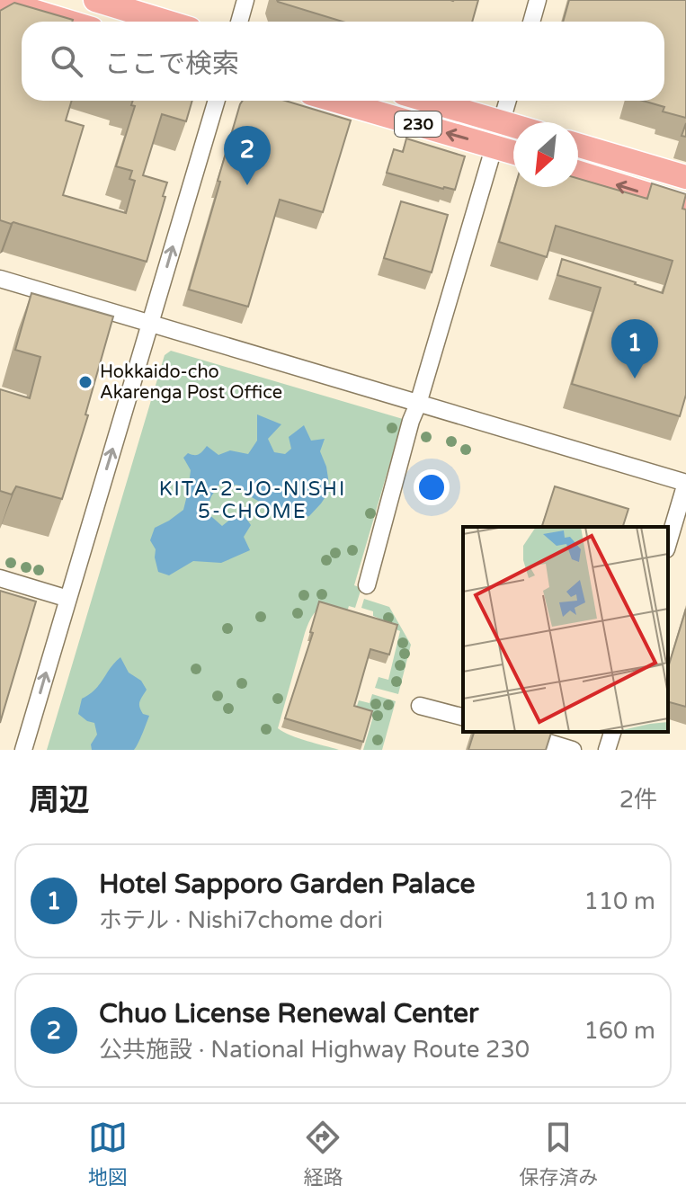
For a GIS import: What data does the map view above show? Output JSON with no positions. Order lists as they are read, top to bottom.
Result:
{
  "streets": {
    "highway": ["230"]
  },
  "districts": ["KITA-2-JO-NISHI 5-CHOME"],
  "places": ["Hokkaido-cho Akarenga Post Office"],
  "north": "bottom left",
  "page": {
    "search": "ここで検索",
    "pins": ["2", "1"],
    "heading": ["周辺", "2件"],
    "list": [
      {
        "mark": "1",
        "name": "Hotel Sapporo Garden Palace",
        "note": "ホテル · Nishi7chome dori",
        "value": "110 m"
      },
      {
        "mark": "2",
        "name": "Chuo License Renewal Center",
        "note": "公共施設 · National Highway Route 230",
        "value": "160 m"
      }
    ],
    "nav": ["地図", "経路", "保存済み"]
  }
}
